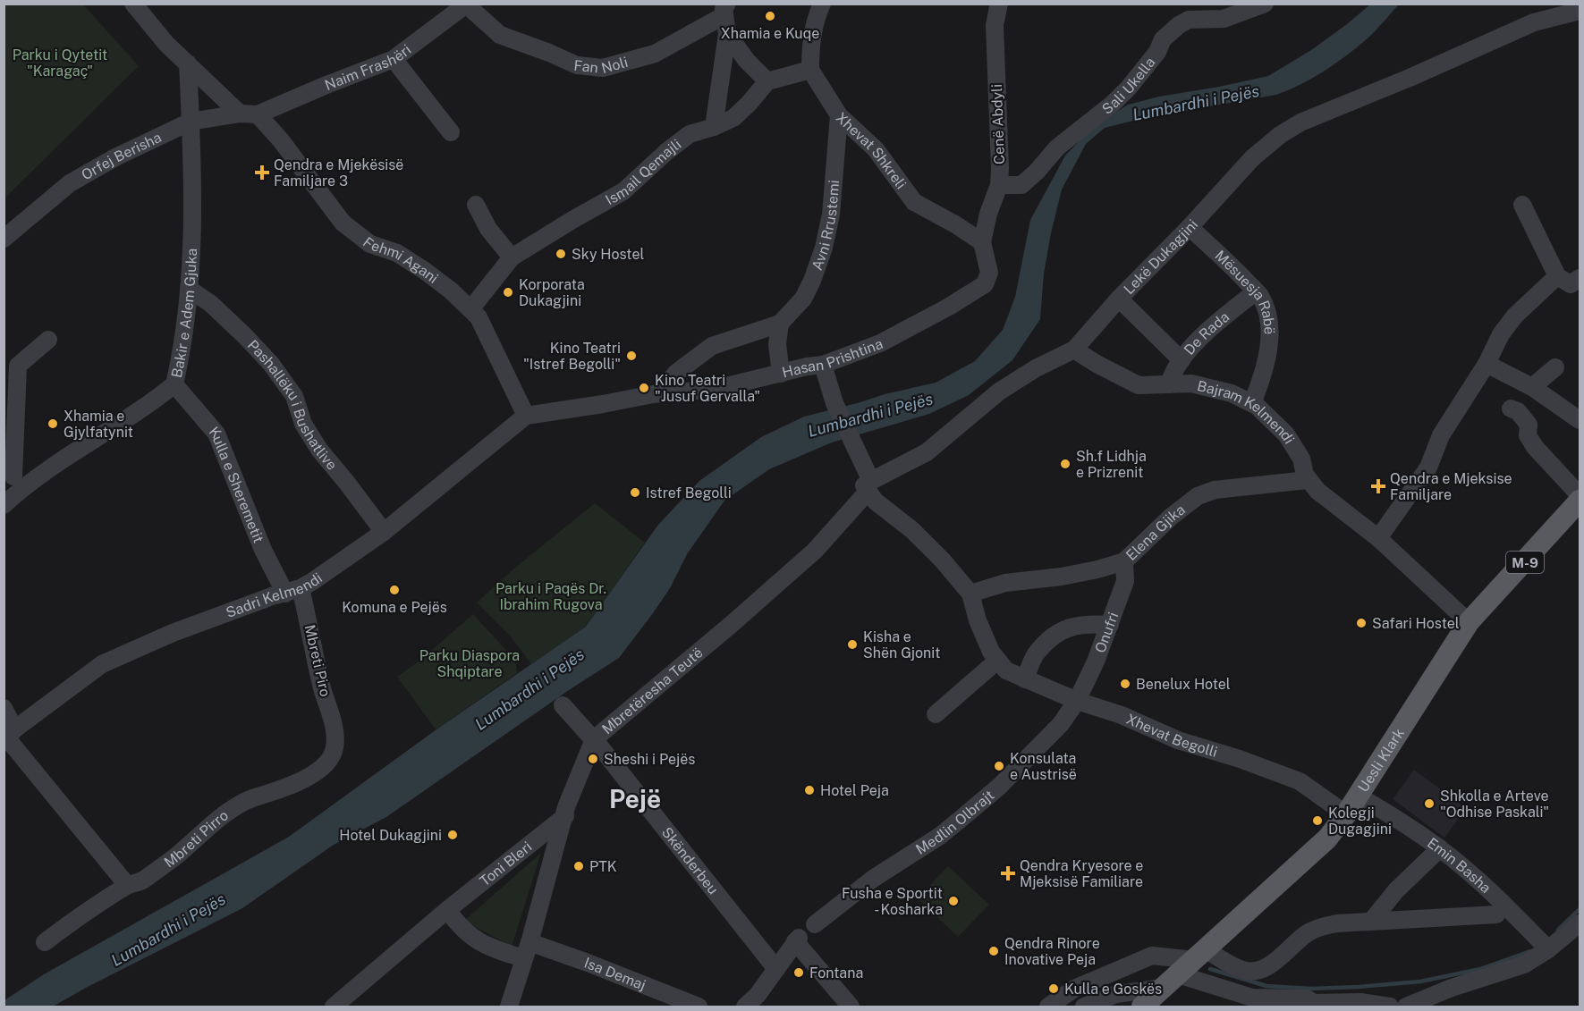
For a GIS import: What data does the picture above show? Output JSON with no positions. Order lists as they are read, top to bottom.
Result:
{
  "streets": {
    "main road": ["M-9", "Uesli Klark"],
    "street": [
      "Fan Noli",
      "Naim Frashëri",
      "Sali Ukella",
      "Cenë Abdyli",
      "Xhevat Shkreli",
      "Orfej Berisha",
      "Ismail Qemajli",
      "Avni Rrustemi",
      "Lekë Dukagjini",
      "Fehmi Agani",
      "Mësuesja Rabë",
      "Bakir e Adem Gjuka",
      "De Rada",
      "Hasan Prishtina",
      "Pashallëku i Bushatlive",
      "Bajram Kelmendi",
      "Kulla e Sheremetit",
      "Elena Gjika",
      "Sadri Kelmendi",
      "Onufri",
      "Mbreti Piro",
      "Mbretëresha Teutë",
      "Xhevat Begolli",
      "Medlin Olbrajt",
      "Mbreti Pirro",
      "Skënderbeu",
      "Toni Bleri",
      "Emin Basha",
      "Isa Demaj"
    ]
  },
  "crossings": [
    ["Fan Noli", "Naim Frashëri"],
    ["Fan Noli", "Ismail Qemajli"],
    ["Naim Frashëri", "Orfej Berisha"],
    ["Naim Frashëri", "Fehmi Agani"],
    ["Sali Ukella", "Cenë Abdyli"],
    ["Cenë Abdyli", "Xhevat Shkreli"],
    ["Cenë Abdyli", "Hasan Prishtina"],
    ["Xhevat Shkreli", "Avni Rrustemi"],
    ["Xhevat Shkreli", "Hasan Prishtina"],
    ["Orfej Berisha", "Fehmi Agani"],
    ["Orfej Berisha", "Bakir e Adem Gjuka"],
    ["Ismail Qemajli", "Fehmi Agani"],
    ["Avni Rrustemi", "Hasan Prishtina"],
    ["Lekë Dukagjini", "Mësuesja Rabë"],
    ["Lekë Dukagjini", "Bajram Kelmendi"],
    ["Lekë Dukagjini", "Mbretëresha Teutë"],
    ["Lekë Dukagjini", "Xhevat Begolli"],
    ["Fehmi Agani", "Hasan Prishtina"],
    ["Fehmi Agani", "Sadri Kelmendi"],
    ["Mësuesja Rabë", "De Rada"],
    ["Mësuesja Rabë", "Bajram Kelmendi"],
    ["Bakir e Adem Gjuka", "Pashallëku i Bushatlive"],
    ["Bakir e Adem Gjuka", "Kulla e Sheremetit"],
    ["De Rada", "Bajram Kelmendi"],
    ["Hasan Prishtina", "Sadri Kelmendi"],
    ["Pashallëku i Bushatlive", "Sadri Kelmendi"],
    ["Bajram Kelmendi", "Elena Gjika"],
    ["Bajram Kelmendi", "M-9"],
    ["Bajram Kelmendi", "Uesli Klark"],
    ["Kulla e Sheremetit", "Sadri Kelmendi"],
    ["Kulla e Sheremetit", "Mbreti Piro"],
    ["Elena Gjika", "Onufri"],
    ["Elena Gjika", "Xhevat Begolli"],
    ["M-9", "Uesli Klark"],
    ["Sadri Kelmendi", "Mbreti Piro"],
    ["Onufri", "Xhevat Begolli"],
    ["Onufri", "Medlin Olbrajt"],
    ["Mbreti Piro", "Mbreti Pirro"],
    ["Mbretëresha Teutë", "Xhevat Begolli"],
    ["Mbretëresha Teutë", "Skënderbeu"],
    ["Mbretëresha Teutë", "Toni Bleri"],
    ["Mbretëresha Teutë", "Isa Demaj"],
    ["Xhevat Begolli", "Uesli Klark"],
    ["Xhevat Begolli", "Medlin Olbrajt"],
    ["Uesli Klark", "Emin Basha"]
  ],
  "districts": ["Pejë"],
  "water": ["Lumbardhi i Pejës"],
  "parks": ["Parku i Qytetit \"Karagaç\"", "Parku i Paqës Dr. Ibrahim Rugova", "Parku Diaspora Shqiptare"],
  "places": {
    "other": [
      "Xhamia e Kuqe",
      "Sky Hostel",
      "Korporata Dukagjini",
      "Kino Teatri \"Istref Begolli\"",
      "Kino Teatri \"Jusuf Gervalla\"",
      "Xhamia e Gjylfatynit",
      "Sh.f Lidhja e Prizrenit",
      "Istref Begolli",
      "Komuna e Pejës",
      "Safari Hostel",
      "Kisha e Shën Gjonit",
      "Benelux Hotel",
      "Sheshi i Pejës",
      "Konsulata e Austrisë",
      "Hotel Peja",
      "Shkolla e Arteve \"Odhise Paskali\"",
      "Kolegji Dugagjini",
      "Hotel Dukagjini",
      "PTK",
      "Fusha e Sportit - Kosharka",
      "Qendra Rinore Inovative Peja",
      "Fontana",
      "Kulla e Goskës"
    ],
    "health": ["Qendra e Mjekësisë Familjare 3", "Qendra e Mjeksise Familjare", "Qendra Kryesore e Mjeksisë Familiare"]
  }
}
